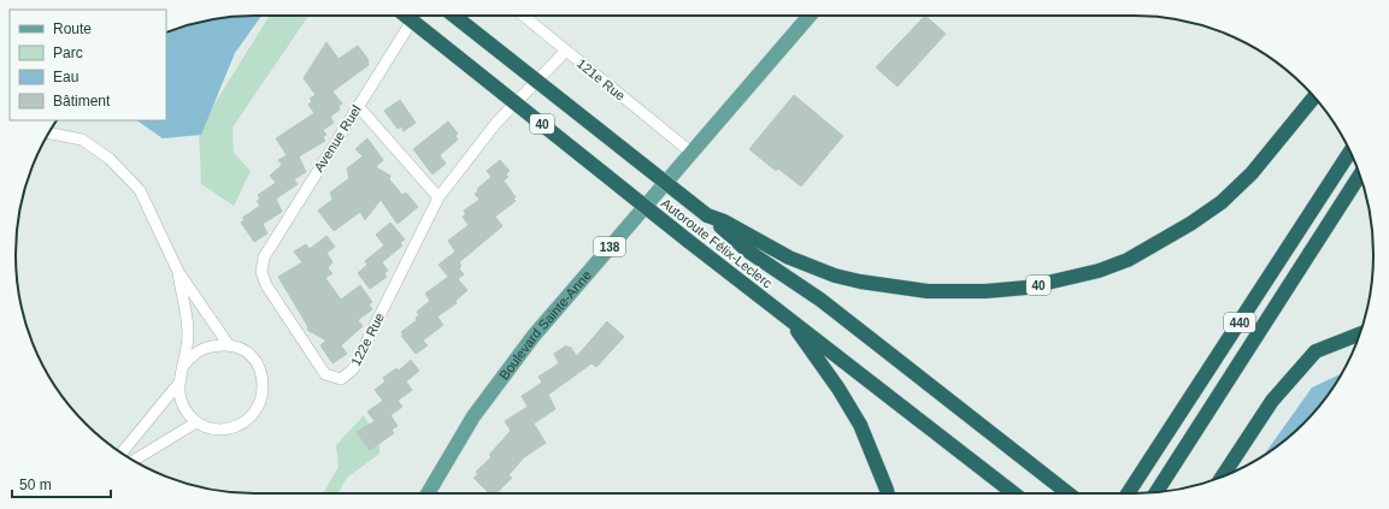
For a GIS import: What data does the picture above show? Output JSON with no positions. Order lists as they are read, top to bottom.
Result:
{
  "streets": {
    "highway": ["40", "Autoroute Félix-Leclerc", "440"],
    "main road": ["138", "Boulevard Sainte-Anne"],
    "street": ["121e Rue", "Avenue Ruel", "122e Rue"]
  },
  "crossings": [
    ["121e Rue", "Boulevard Sainte-Anne"],
    ["121e Rue", "122e Rue"],
    ["40", "Autoroute Félix-Leclerc"],
    ["Avenue Ruel", "122e Rue"]
  ],
  "legend": [
    "Route",
    "Parc",
    "Eau",
    "Bâtiment"
  ],
  "scale_bar": "50 m"
}
